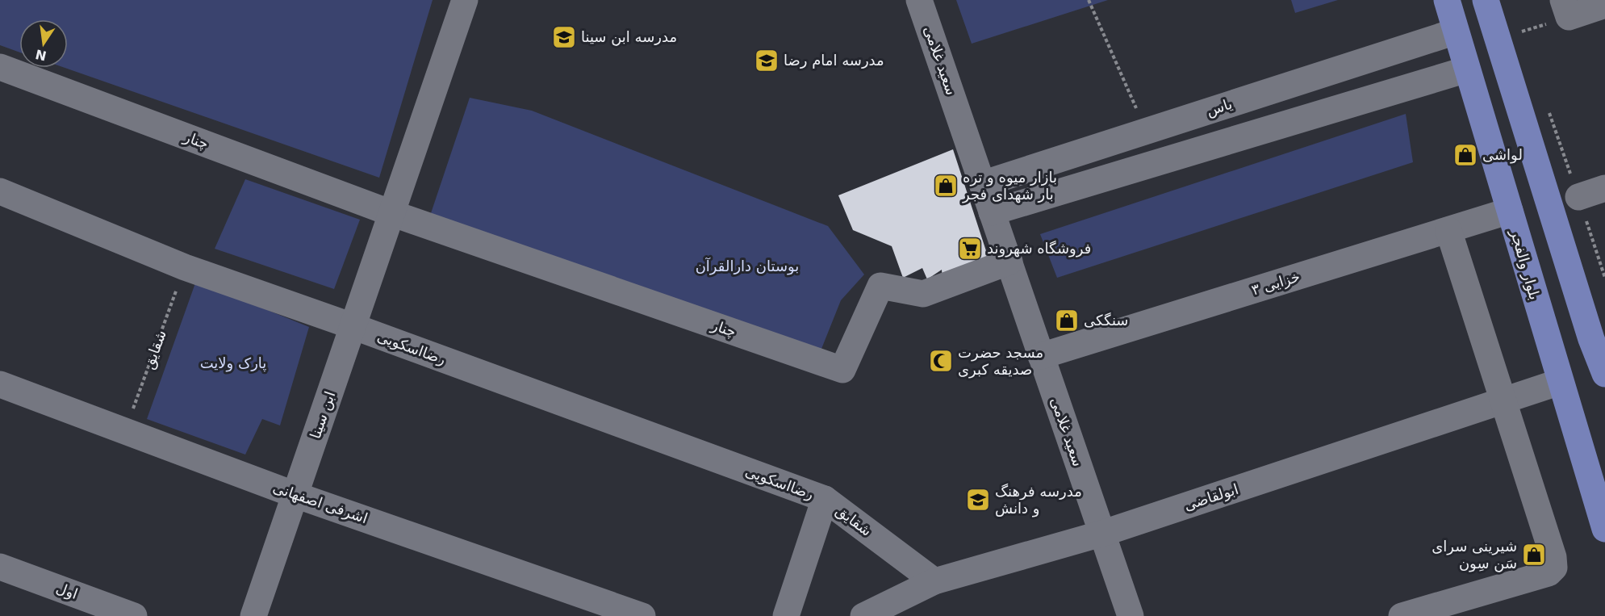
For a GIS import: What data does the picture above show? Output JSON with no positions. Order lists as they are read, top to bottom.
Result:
{
  "streets": {
    "main road": ["بلوار والفجر"],
    "street": [
      "سعید غلامی",
      "یاس",
      "چنار",
      "خزایی ۳",
      "رضااسکویی",
      "شقایق",
      "ابن سینا",
      "ابولقاضی",
      "اشرفی اصفهانی",
      "اول"
    ]
  },
  "crossings": [
    ["سعید غلامی", "یاس"],
    ["سعید غلامی", "چنار"],
    ["سعید غلامی", "خزایی ۳"],
    ["سعید غلامی", "ابولقاضی"],
    ["یاس", "بلوار والفجر"],
    ["چنار", "ابن سینا"],
    ["بلوار والفجر", "خزایی ۳"],
    ["بلوار والفجر", "ابولقاضی"],
    ["رضااسکویی", "شقایق"],
    ["رضااسکویی", "ابن سینا"],
    ["شقایق", "ابولقاضی"],
    ["شقایق", "اشرفی اصفهانی"],
    ["ابن سینا", "اشرفی اصفهانی"]
  ],
  "parks": ["بوستان دارالقرآن", "پارک ولایت"],
  "places": {
    "school or university": ["مدرسه ابن سینا", "مدرسه امام رضا", "مدرسه فرهنگ و دانش"],
    "shop": [
      "لواشی",
      "بازار میوه و تره‌ بار شهدای فجر",
      "سنگکی",
      "شیرینی سرای سَن سِون"
    ],
    "supermarket": ["فروشگاه شهروند"],
    "mosque": ["مسجد حضرت صدیقه کبری"]
  },
  "north": "bottom"
}
